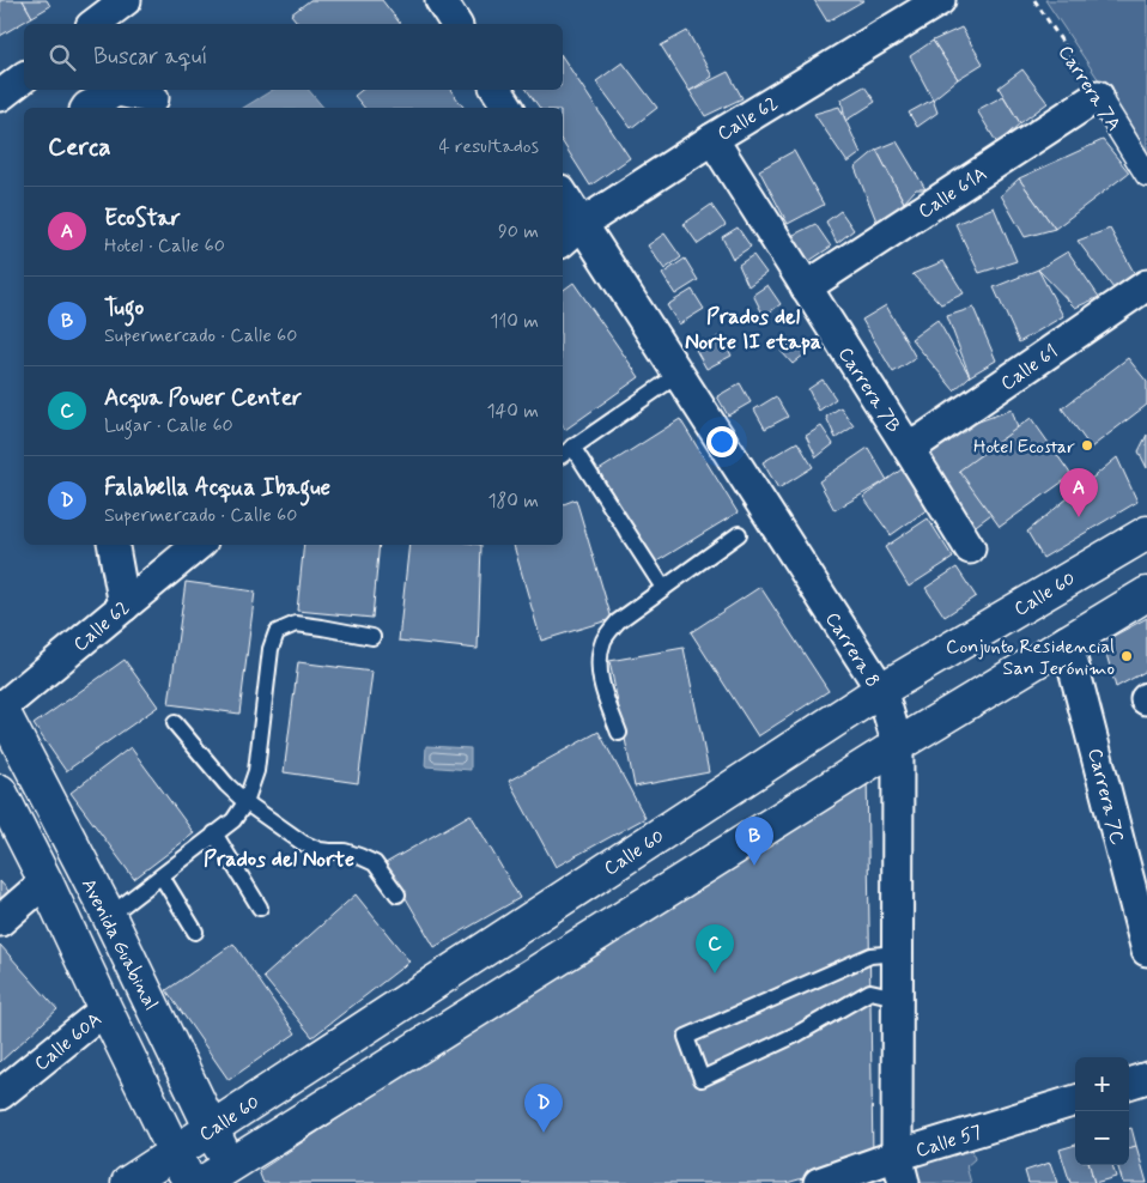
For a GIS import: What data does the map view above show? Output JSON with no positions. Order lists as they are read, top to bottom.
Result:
{
  "streets": {
    "main road": ["Calle 60", "Avenida Guabinal"],
    "street": [
      "Carrera 7A",
      "Calle 62",
      "Calle 61A",
      "Calle 61",
      "Carrera 7B",
      "Carrera 8",
      "Carrera 7C",
      "Calle 60A",
      "Calle 57"
    ]
  },
  "crossings": [
    ["Carrera 7A", "Calle 61A"],
    ["Calle 62", "Carrera 7B"],
    ["Calle 62", "Carrera 8"],
    ["Calle 62", "Avenida Guabinal"],
    ["Calle 61A", "Carrera 7B"],
    ["Calle 61", "Carrera 7B"],
    ["Calle 60", "Carrera 8"],
    ["Calle 60", "Avenida Guabinal"],
    ["Carrera 8", "Calle 57"],
    ["Avenida Guabinal", "Calle 60A"]
  ],
  "districts": ["Prados del Norte II etapa", "Prados del Norte"],
  "places": ["Hotel Ecostar", "Conjunto Residencial San Jerónimo"],
  "page": {
    "search": "Buscar aquí",
    "heading": ["Cerca", "4 resultados"],
    "list": [
      {
        "mark": "A",
        "name": "EcoStar",
        "note": "Hotel · Calle 60",
        "value": "90 m"
      },
      {
        "mark": "B",
        "name": "Tugo",
        "note": "Supermercado · Calle 60",
        "value": "110 m"
      },
      {
        "mark": "C",
        "name": "Acqua Power Center",
        "note": "Lugar · Calle 60",
        "value": "140 m"
      },
      {
        "mark": "D",
        "name": "Falabella Acqua Ibague",
        "note": "Supermercado · Calle 60",
        "value": "180 m"
      }
    ],
    "pins": [
      "A",
      "B",
      "C",
      "D"
    ],
    "map_buttons": ["+", "−"]
  }
}
